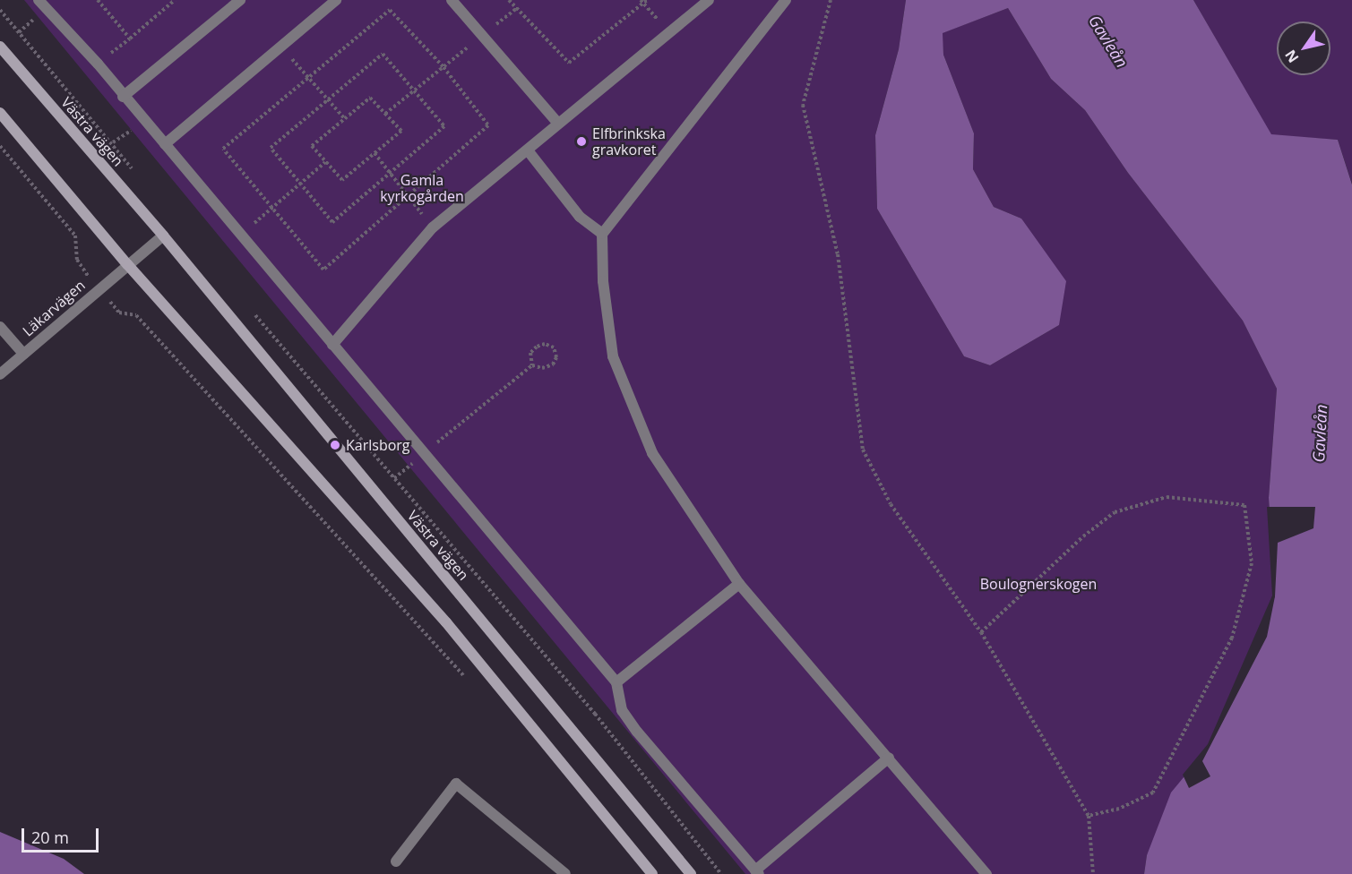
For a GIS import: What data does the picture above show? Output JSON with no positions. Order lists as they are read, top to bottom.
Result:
{
  "streets": {
    "main road": ["Västra vägen"],
    "street": ["Läkarvägen"]
  },
  "water": ["Gavleån"],
  "parks": ["Gamla kyrkogården", "Boulognerskogen"],
  "places": ["Elfbrinkska gravkoret", "Karlsborg"],
  "scale_bar": "20 m",
  "north": "bottom left"
}
